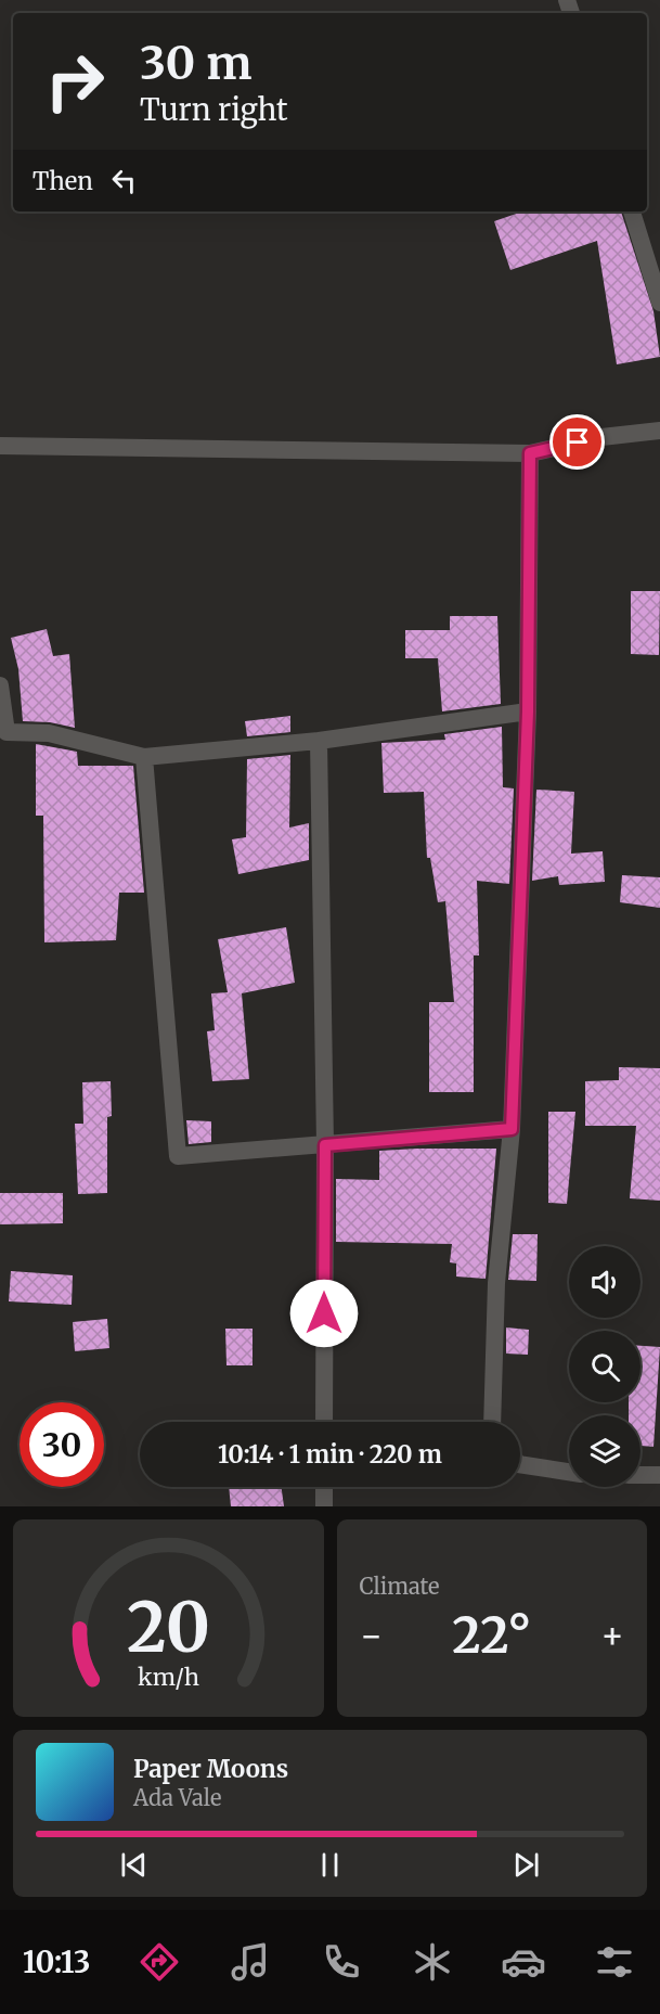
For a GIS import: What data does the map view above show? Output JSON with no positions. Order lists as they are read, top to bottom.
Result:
{
  "page": {
    "turn": ["30 m", "Turn right"],
    "then": "Then",
    "limit": "30",
    "trip": "10:14 · 1 min · 220 m",
    "tile": "Climate",
    "heat": ["−", "22°", "+"],
    "song": ["Paper Moons", "Ada Vale"],
    "tabs": "10:13",
    "gauge": ["20", "km/h"]
  }
}
